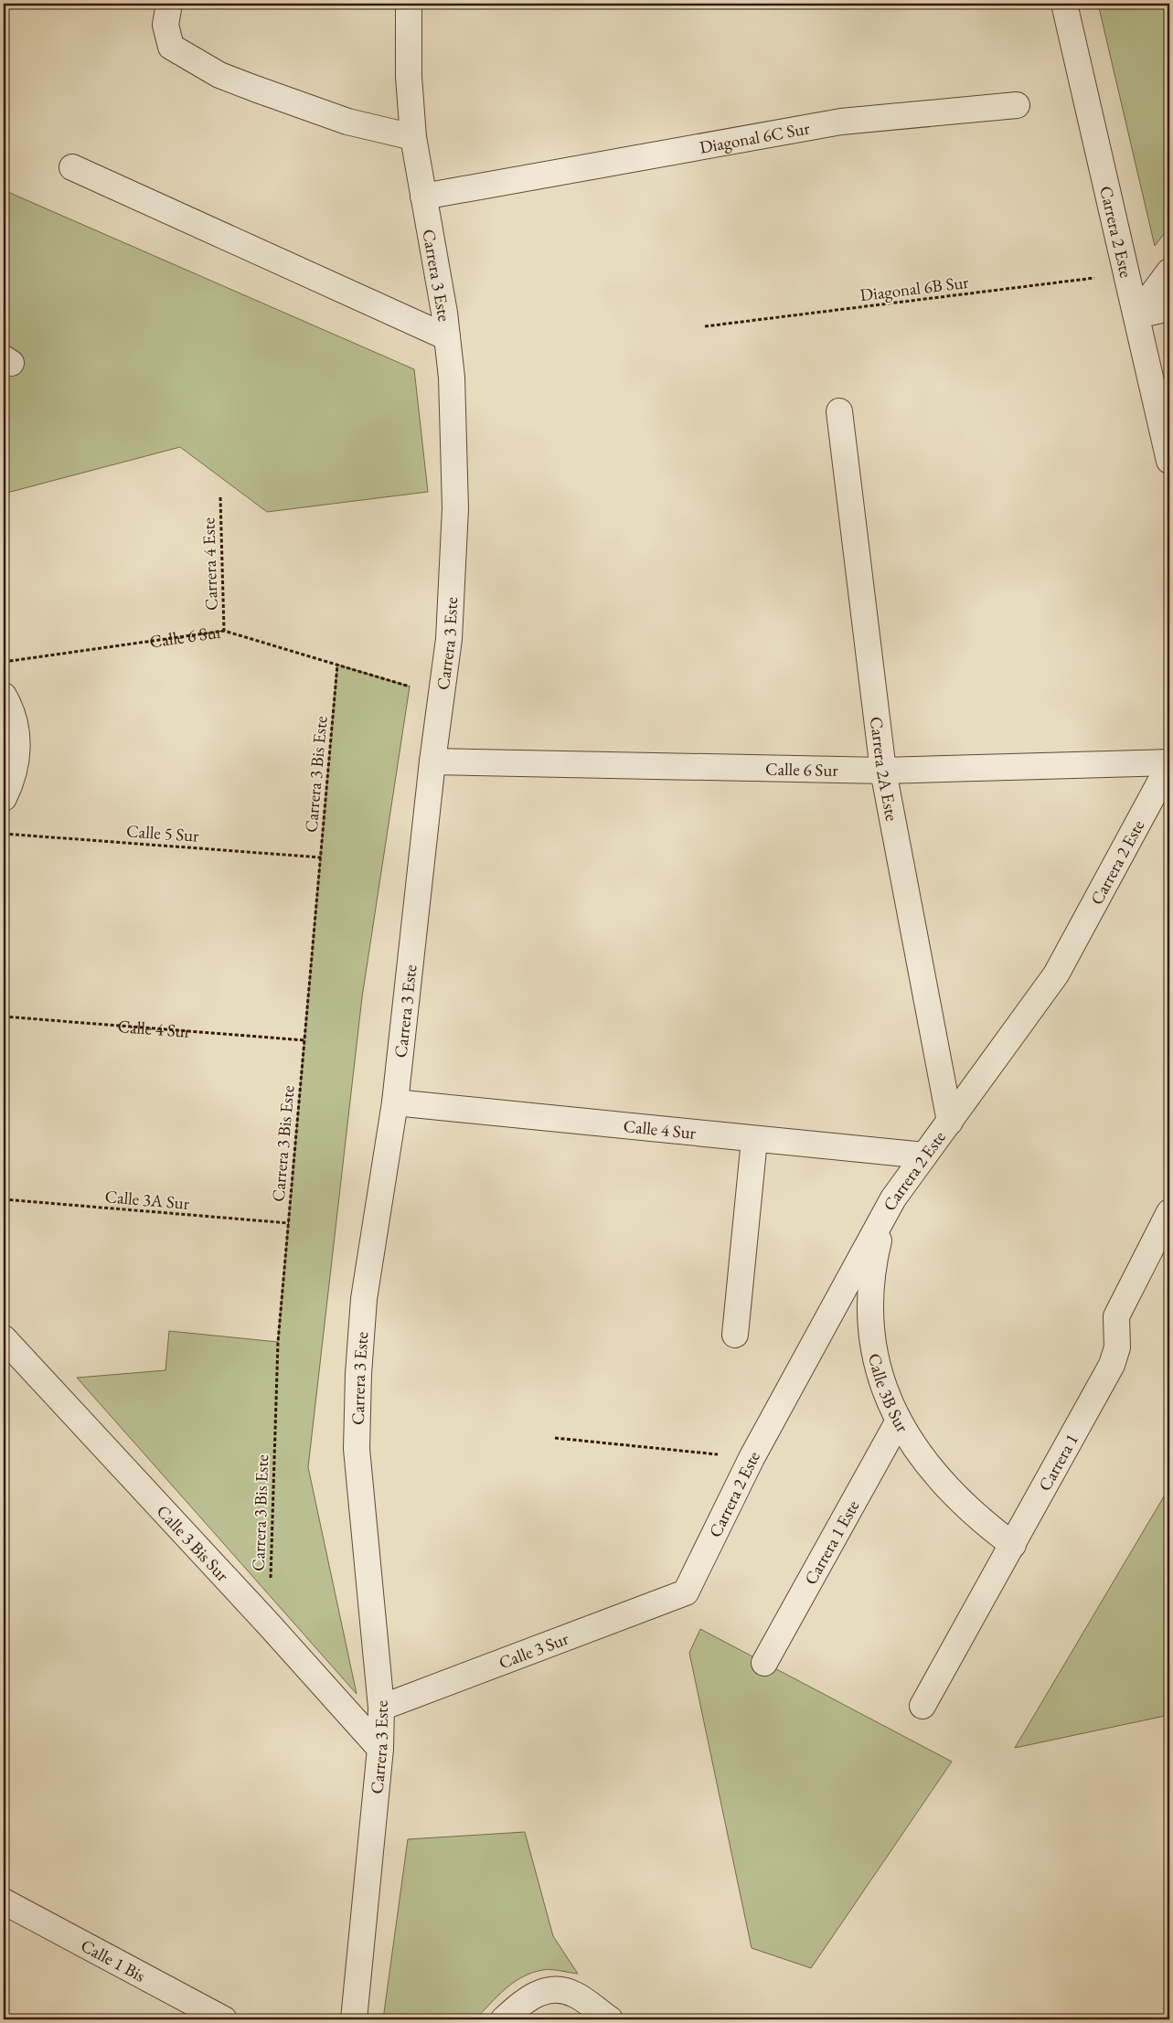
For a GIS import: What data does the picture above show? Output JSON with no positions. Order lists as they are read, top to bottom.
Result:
{
  "streets": {
    "street": [
      "Diagonal 6C Sur",
      "Carrera 2 Este",
      "Carrera 3 Este",
      "Calle 6 Sur",
      "Carrera 2A Este",
      "Calle 4 Sur",
      "Calle 3B Sur",
      "Carrera 1",
      "Calle 3 Bis Sur",
      "Carrera 1 Este",
      "Calle 3 Sur",
      "Calle 1 Bis"
    ],
    "path": [
      "Diagonal 6B Sur",
      "Carrera 4 Este",
      "Carrera 3 Bis Este",
      "Calle 5 Sur",
      "Calle 3A Sur"
    ]
  },
  "crossings": [
    ["Diagonal 6C Sur", "Carrera 3 Este"],
    ["Carrera 2 Este", "Diagonal 6B Sur"],
    ["Carrera 2 Este", "Calle 6 Sur"],
    ["Carrera 2 Este", "Carrera 2A Este"],
    ["Carrera 2 Este", "Calle 4 Sur"],
    ["Carrera 2 Este", "Calle 3B Sur"],
    ["Carrera 2 Este", "Calle 3 Sur"],
    ["Carrera 3 Este", "Calle 6 Sur"],
    ["Carrera 3 Este", "Calle 4 Sur"],
    ["Carrera 3 Este", "Calle 3 Bis Sur"],
    ["Carrera 3 Este", "Calle 3 Sur"],
    ["Carrera 4 Este", "Calle 6 Sur"],
    ["Calle 6 Sur", "Carrera 2A Este"],
    ["Calle 6 Sur", "Carrera 3 Bis Este"],
    ["Carrera 3 Bis Este", "Calle 5 Sur"],
    ["Carrera 3 Bis Este", "Calle 4 Sur"],
    ["Carrera 3 Bis Este", "Calle 3A Sur"],
    ["Carrera 3 Bis Este", "Calle 3 Bis Sur"],
    ["Calle 3B Sur", "Carrera 1"],
    ["Calle 3B Sur", "Carrera 1 Este"]
  ]
}
